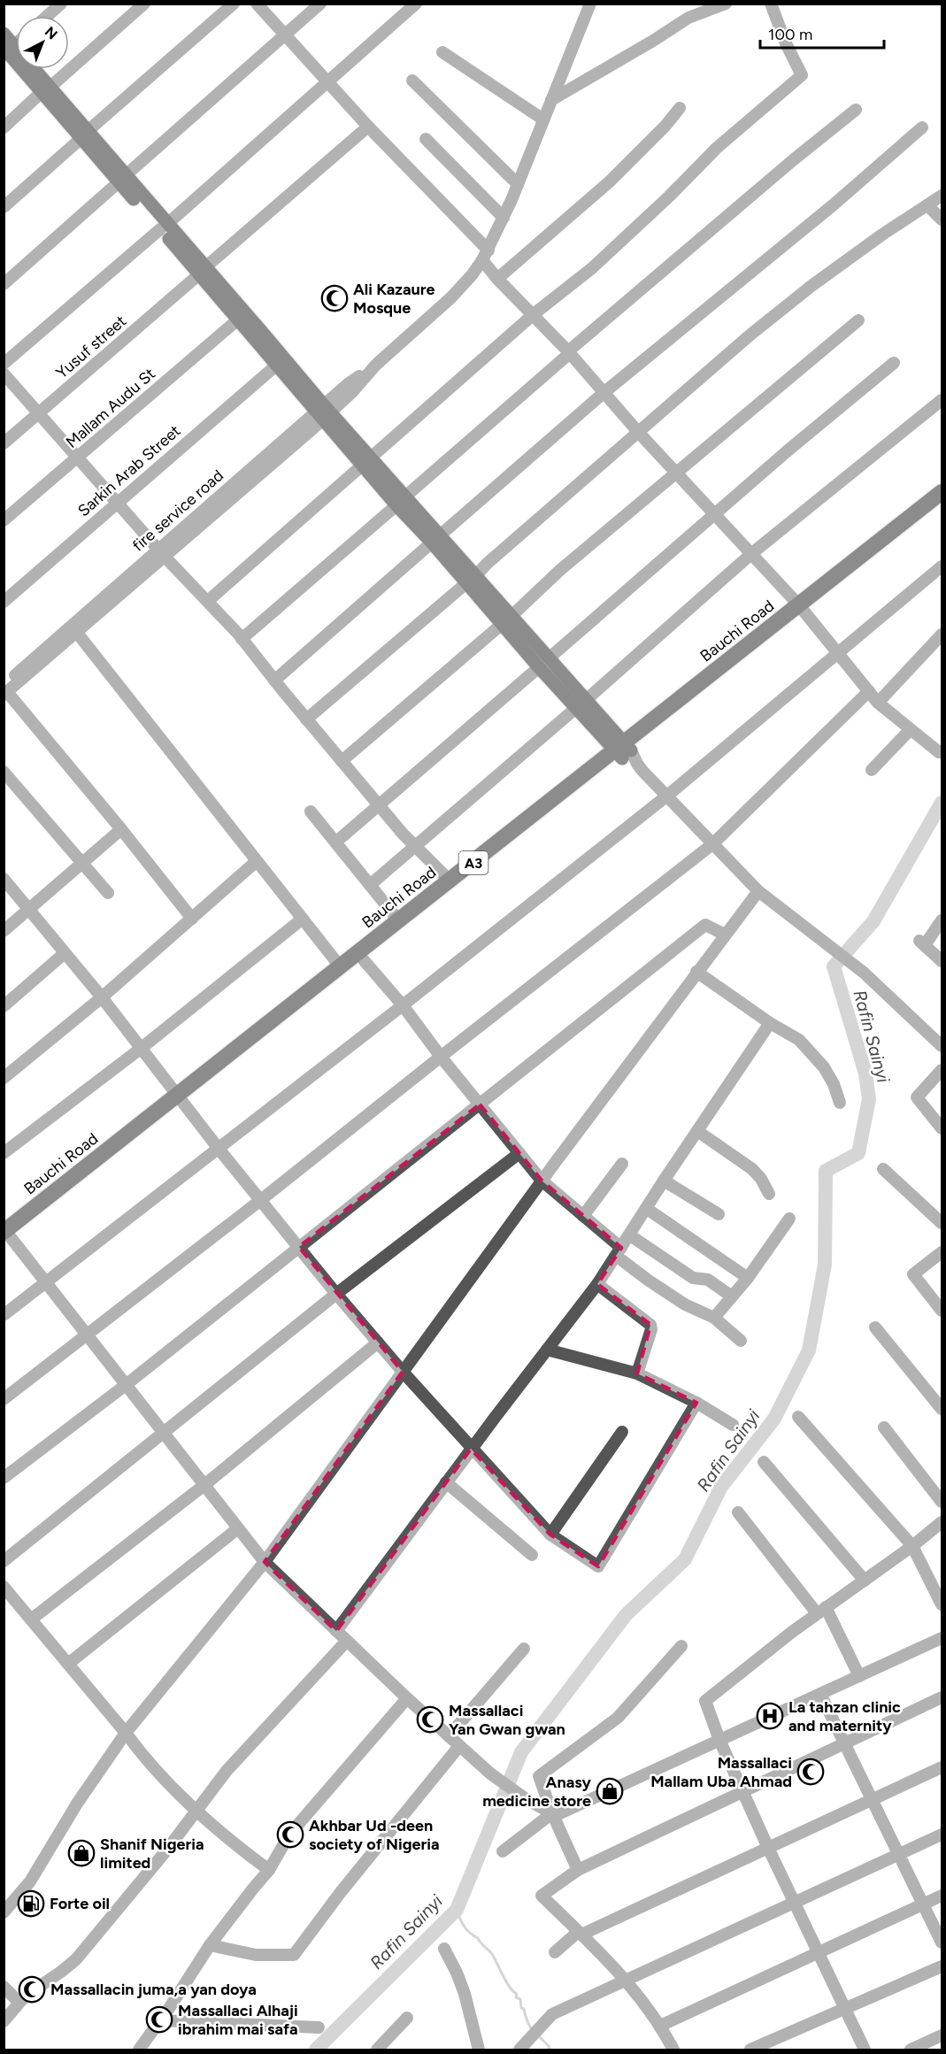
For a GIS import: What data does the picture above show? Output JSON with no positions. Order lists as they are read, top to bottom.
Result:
{
  "streets": {
    "highway": ["Bauchi Road", "A3"],
    "street": [
      "Yusuf street",
      "Mallam Audu St",
      "Sarkin Arab Street",
      "fire service road"
    ]
  },
  "water": ["Rafin Sainyi"],
  "places": {
    "mosque": [
      "Ali Kazaure Mosque",
      "Massallaci Yan Gwan gwan",
      "Massallaci Mallam Uba Ahmad",
      "Akhbar Ud -deen society of Nigeria",
      "Massallacin juma,a yan doya",
      "Massallaci Alhaji ibrahim mai safa"
    ],
    "hospital": ["La tahzan clinic and maternity"],
    "shop": ["Anasy medicine store", "Shanif Nigeria limited"],
    "fuel station": ["Forte oil"]
  },
  "scale_bar": "100 m",
  "north": "top right"
}
